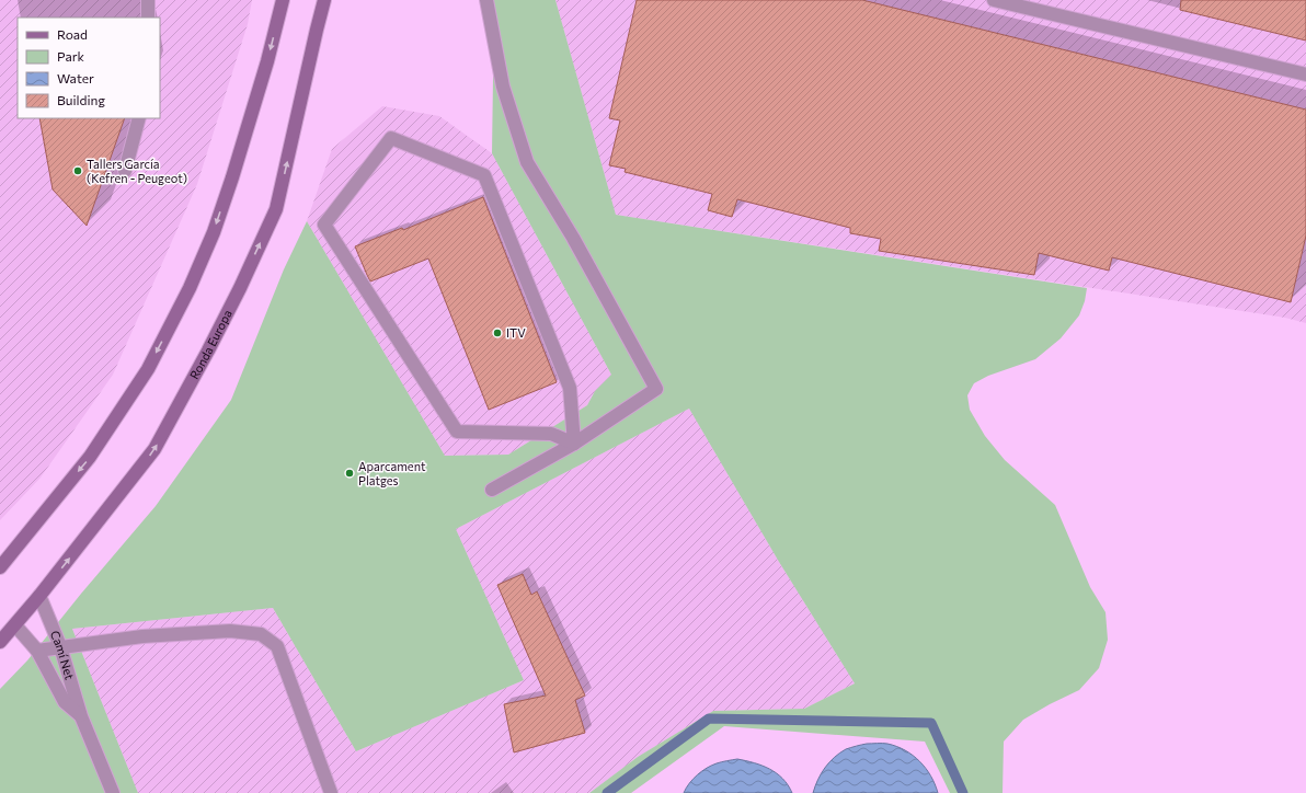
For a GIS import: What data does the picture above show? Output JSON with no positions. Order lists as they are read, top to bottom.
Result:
{
  "streets": {
    "street": ["Ronda Europa", "Camí Net"]
  },
  "crossings": [
    ["Ronda Europa", "Camí Net"]
  ],
  "places": ["Tallers García (Kefren - Peugeot)", "ITV", "Aparcament Platges"],
  "legend": [
    "Road",
    "Park",
    "Water",
    "Building"
  ]
}
